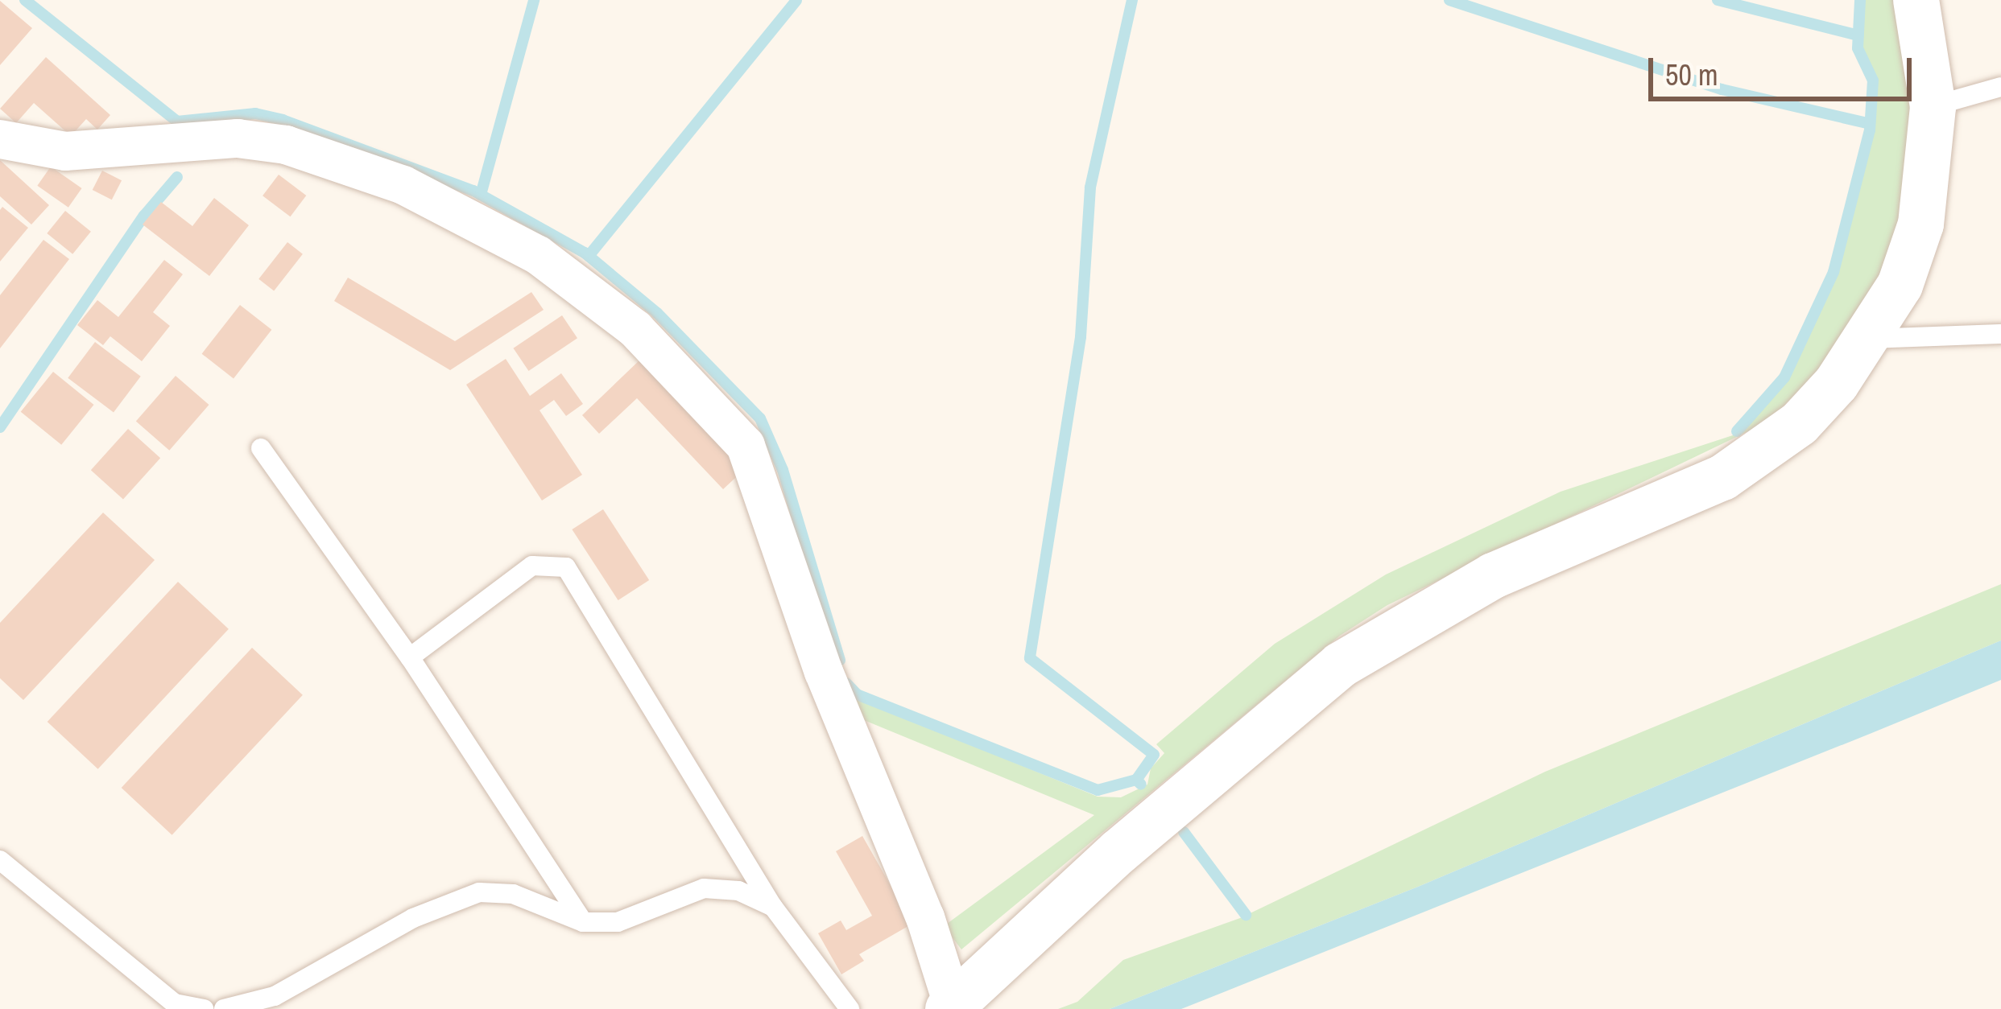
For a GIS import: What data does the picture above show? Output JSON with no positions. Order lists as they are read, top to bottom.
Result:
{
  "scale_bar": "50 m"
}
